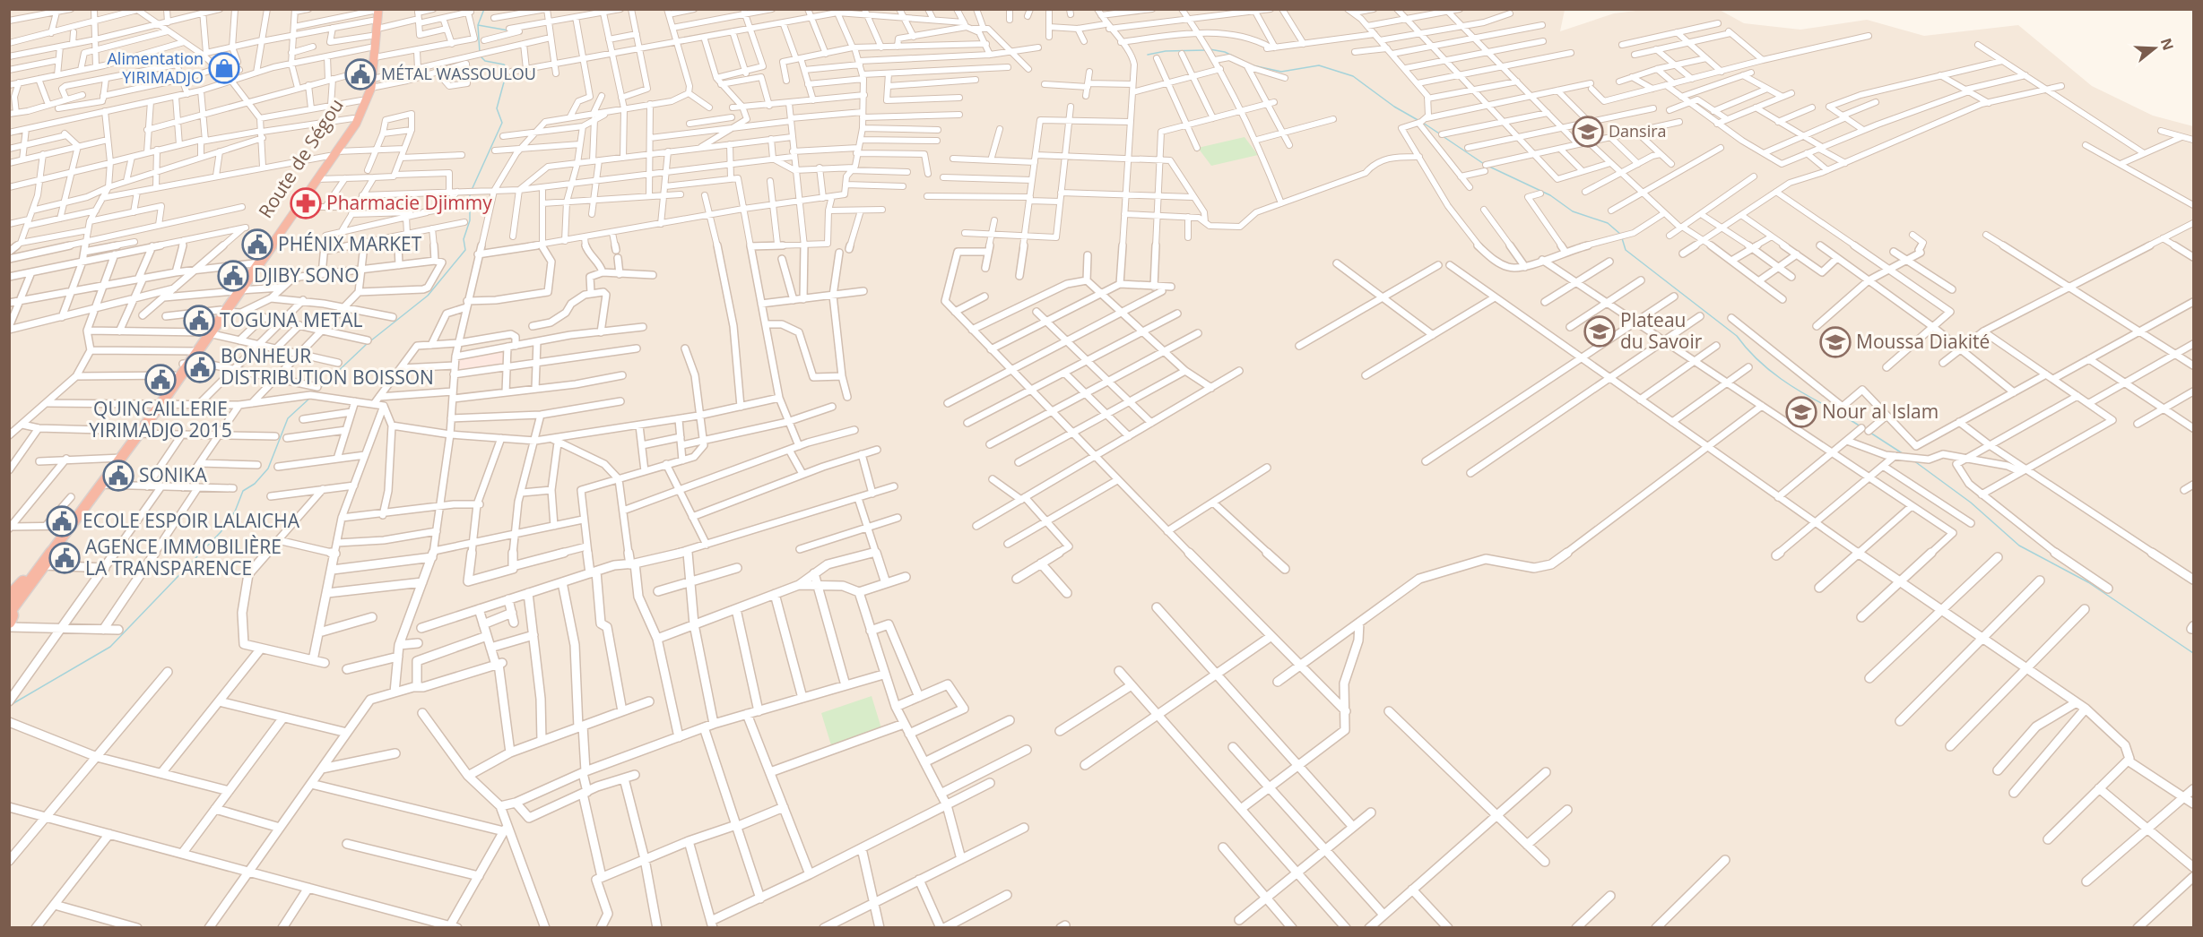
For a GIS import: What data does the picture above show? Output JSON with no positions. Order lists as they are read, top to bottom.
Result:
{
  "streets": {
    "highway": ["Route de Ségou"]
  },
  "places": {
    "shop": ["Alimentation YIRIMADJO"],
    "public building": [
      "MÉTAL WASSOULOU",
      "PHÉNIX MARKET",
      "DJIBY SONO",
      "TOGUNA METAL",
      "BONHEUR DISTRIBUTION BOISSON",
      "QUINCAILLERIE YIRIMADJO 2015",
      "SONIKA",
      "ECOLE ESPOIR LALAICHA",
      "AGENCE IMMOBILIÈRE LA TRANSPARENCE"
    ],
    "school or university": [
      "Dansira",
      "Plateau du Savoir",
      "Moussa Diakité",
      "Nour al Islam"
    ],
    "pharmacy": ["Pharmacie Djimmy"]
  },
  "north": "right"
}
